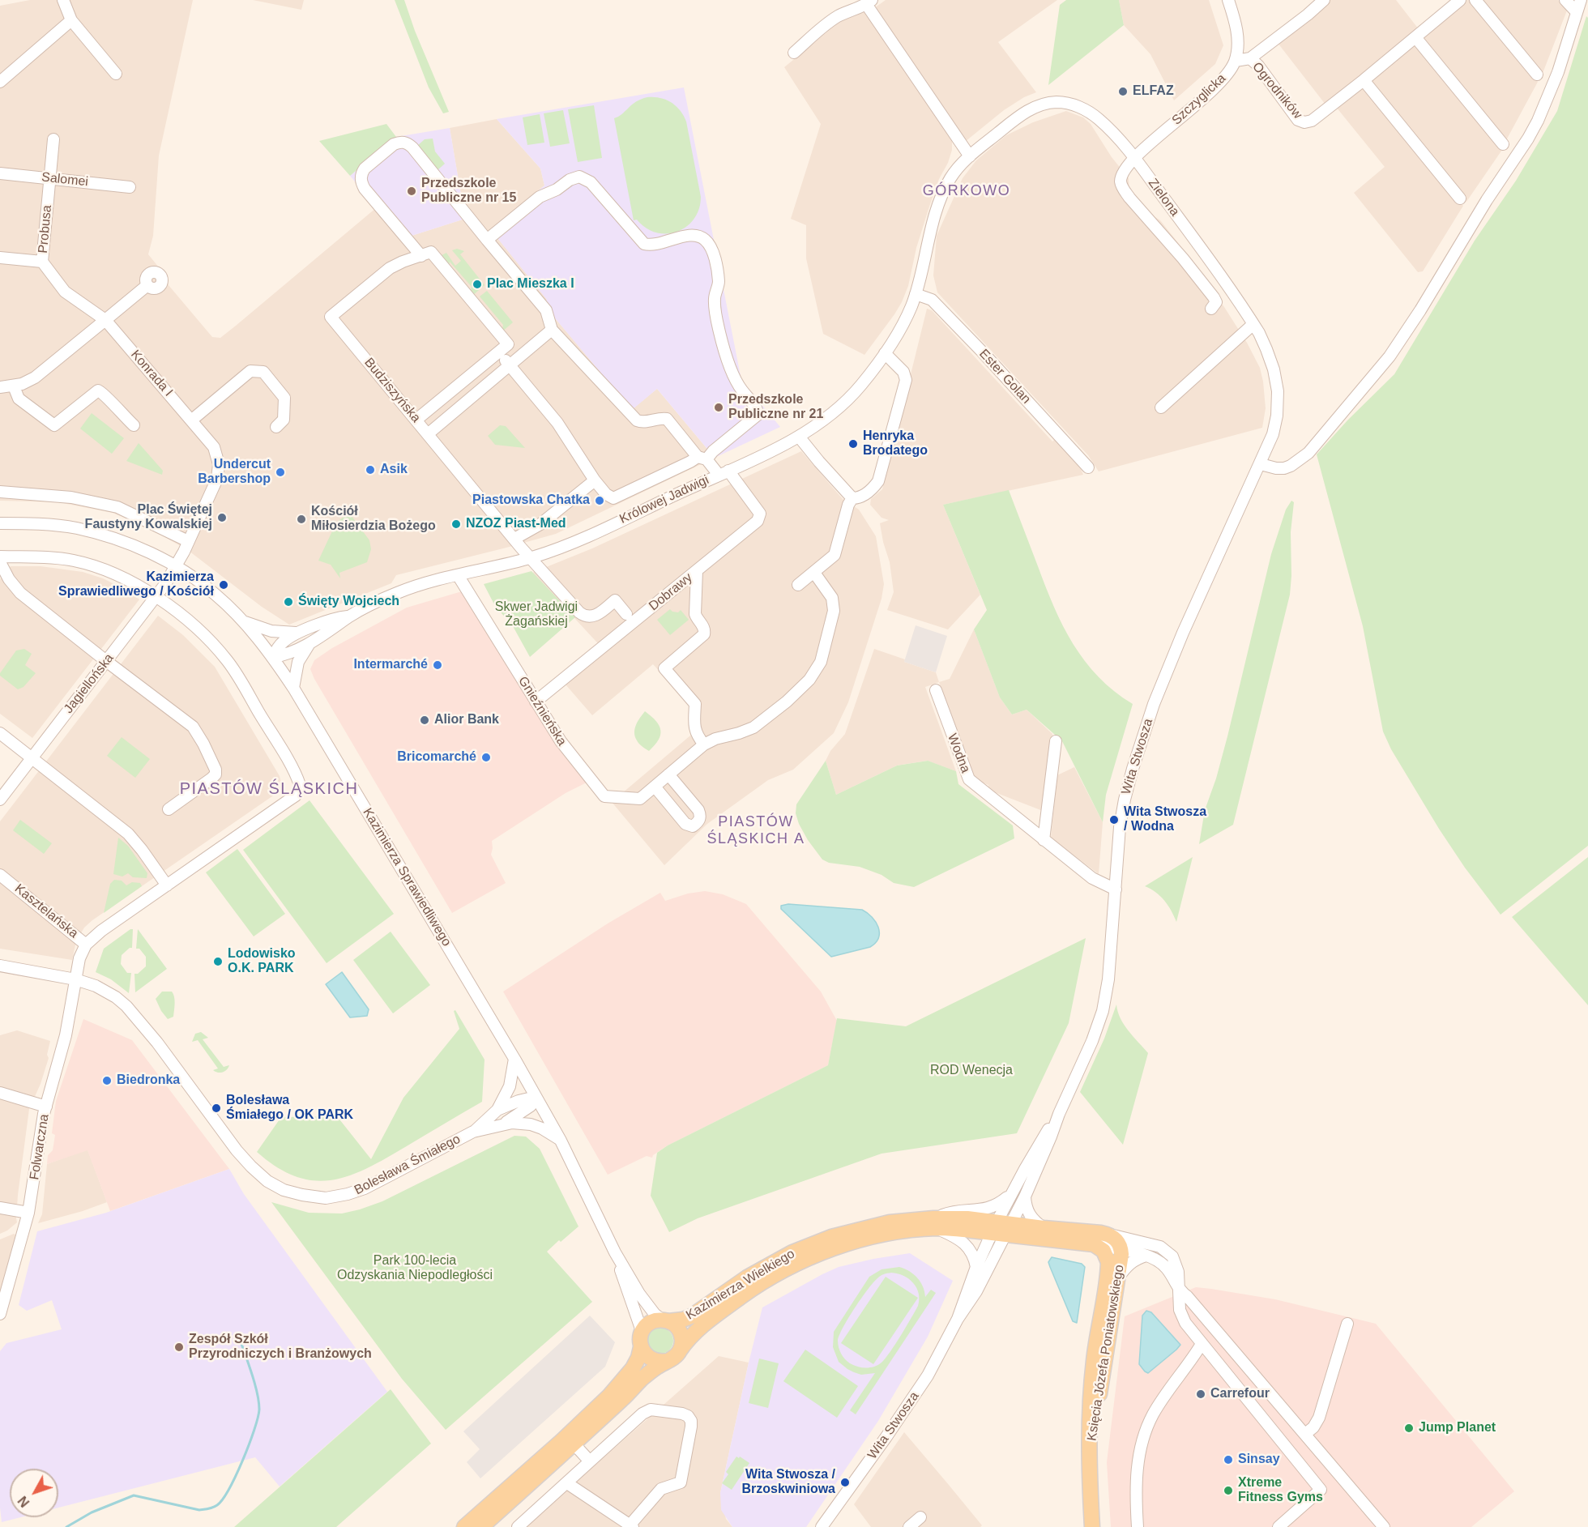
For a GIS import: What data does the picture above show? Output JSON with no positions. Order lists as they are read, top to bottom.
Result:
{
  "streets": {
    "main road": ["Kazimierza Wielkiego", "Księcia Józefa Poniatowskiego"],
    "street": [
      "Ogrodników",
      "Szczyglicka",
      "Salomei",
      "Zielona",
      "Probusa",
      "Konrada I",
      "Ester Golan",
      "Budziszyńska",
      "Królowej Jadwigi",
      "Dobrawy",
      "Jagiellońska",
      "Gnieźnieńska",
      "Wodna",
      "Wita Stwosza",
      "Kazimierza Sprawiedliwego",
      "Kasztelańska",
      "Folwarczna",
      "Bolesława Śmiałego"
    ]
  },
  "crossings": [
    ["Ogrodników", "Szczyglicka"],
    ["Szczyglicka", "Zielona"],
    ["Salomei", "Probusa"],
    ["Zielona", "Ester Golan"],
    ["Zielona", "Królowej Jadwigi"],
    ["Zielona", "Wita Stwosza"],
    ["Probusa", "Konrada I"],
    ["Konrada I", "Jagiellońska"],
    ["Konrada I", "Kazimierza Sprawiedliwego"],
    ["Ester Golan", "Królowej Jadwigi"],
    ["Budziszyńska", "Królowej Jadwigi"],
    ["Królowej Jadwigi", "Dobrawy"],
    ["Królowej Jadwigi", "Gnieźnieńska"],
    ["Królowej Jadwigi", "Kazimierza Sprawiedliwego"],
    ["Dobrawy", "Gnieźnieńska"],
    ["Jagiellońska", "Kazimierza Sprawiedliwego"],
    ["Wodna", "Wita Stwosza"],
    ["Wita Stwosza", "Kazimierza Wielkiego"],
    ["Kazimierza Sprawiedliwego", "Bolesława Śmiałego"],
    ["Kazimierza Sprawiedliwego", "Kazimierza Wielkiego"],
    ["Kasztelańska", "Folwarczna"],
    ["Kasztelańska", "Bolesława Śmiałego"],
    ["Folwarczna", "Bolesława Śmiałego"]
  ],
  "districts": ["GÓRKOWO", "PIASTÓW ŚLĄSKICH", "PIASTÓW ŚLĄSKICH A"],
  "parks": ["Skwer Jadwigi Żagańskiej", "ROD Wenecja", "Park 100-lecia Odzyskania Niepodległości"],
  "places": [
    "ELFAZ",
    "Przedszkole Publiczne nr 15",
    "Plac Mieszka I",
    "Przedszkole Publiczne nr 21",
    "Henryka Brodatego",
    "Asik",
    "Undercut Barbershop",
    "Piastowska Chatka",
    "Plac Świętej Faustyny Kowalskiej",
    "Kościół Miłosierdzia Bożego",
    "NZOZ Piast-Med",
    "Kazimierza Sprawiedliwego / Kościół",
    "Święty Wojciech",
    "Intermarché",
    "Alior Bank",
    "Bricomarché",
    "Wita Stwosza / Wodna",
    "Lodowisko O.K. PARK",
    "Biedronka",
    "Bolesława Śmiałego / OK PARK",
    "Zespół Szkół Przyrodniczych i Branżowych",
    "Carrefour",
    "Jump Planet",
    "Sinsay",
    "Wita Stwosza / Brzoskwiniowa",
    "Xtreme Fitness Gyms"
  ],
  "north": "bottom left"
}
